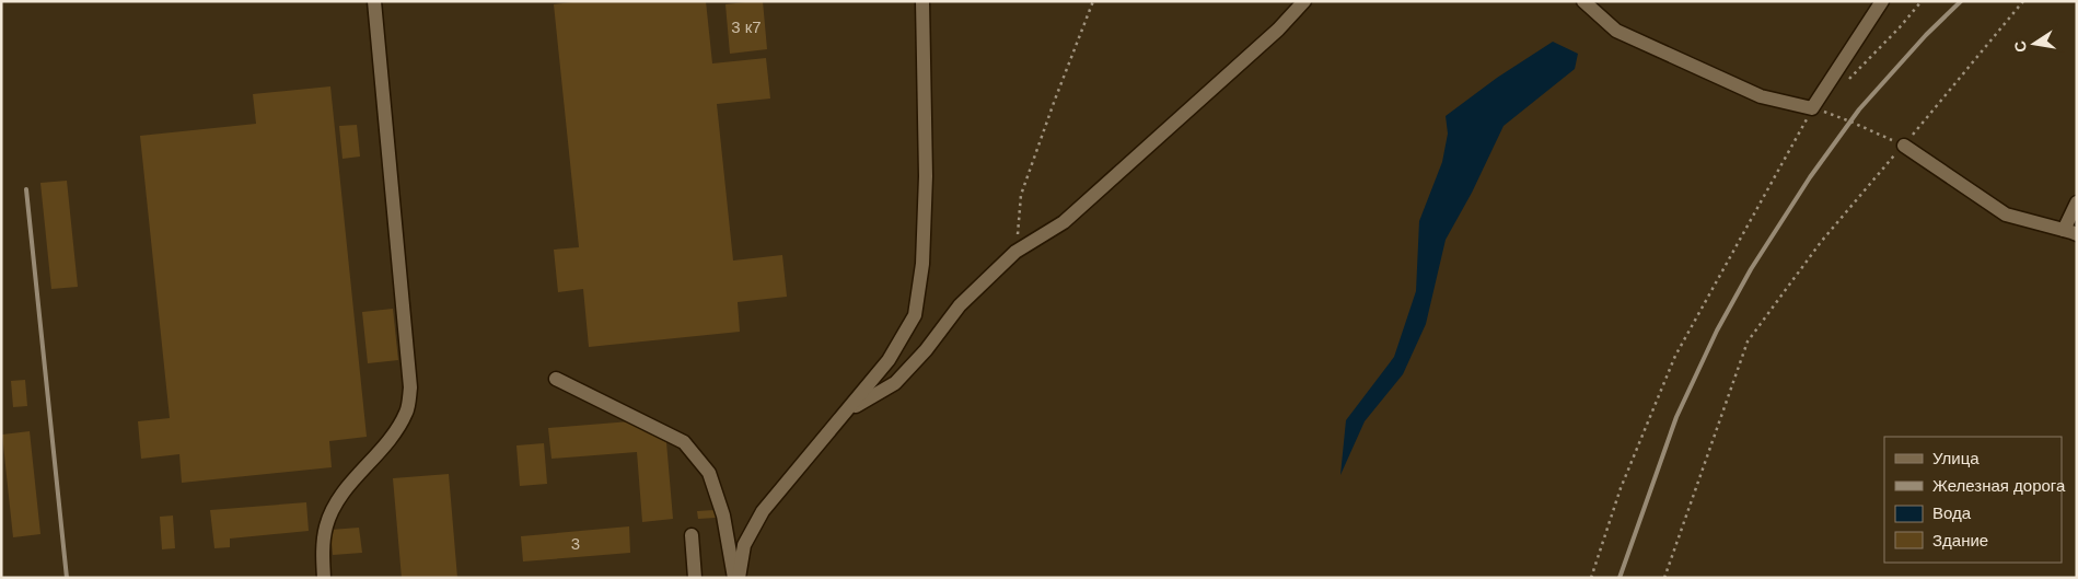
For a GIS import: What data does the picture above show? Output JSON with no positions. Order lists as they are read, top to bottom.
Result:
{
  "house_numbers": ["3 к7", "3"],
  "legend": [
    "Улица",
    "Железная дорога",
    "Вода",
    "Здание"
  ],
  "north": "left"
}
